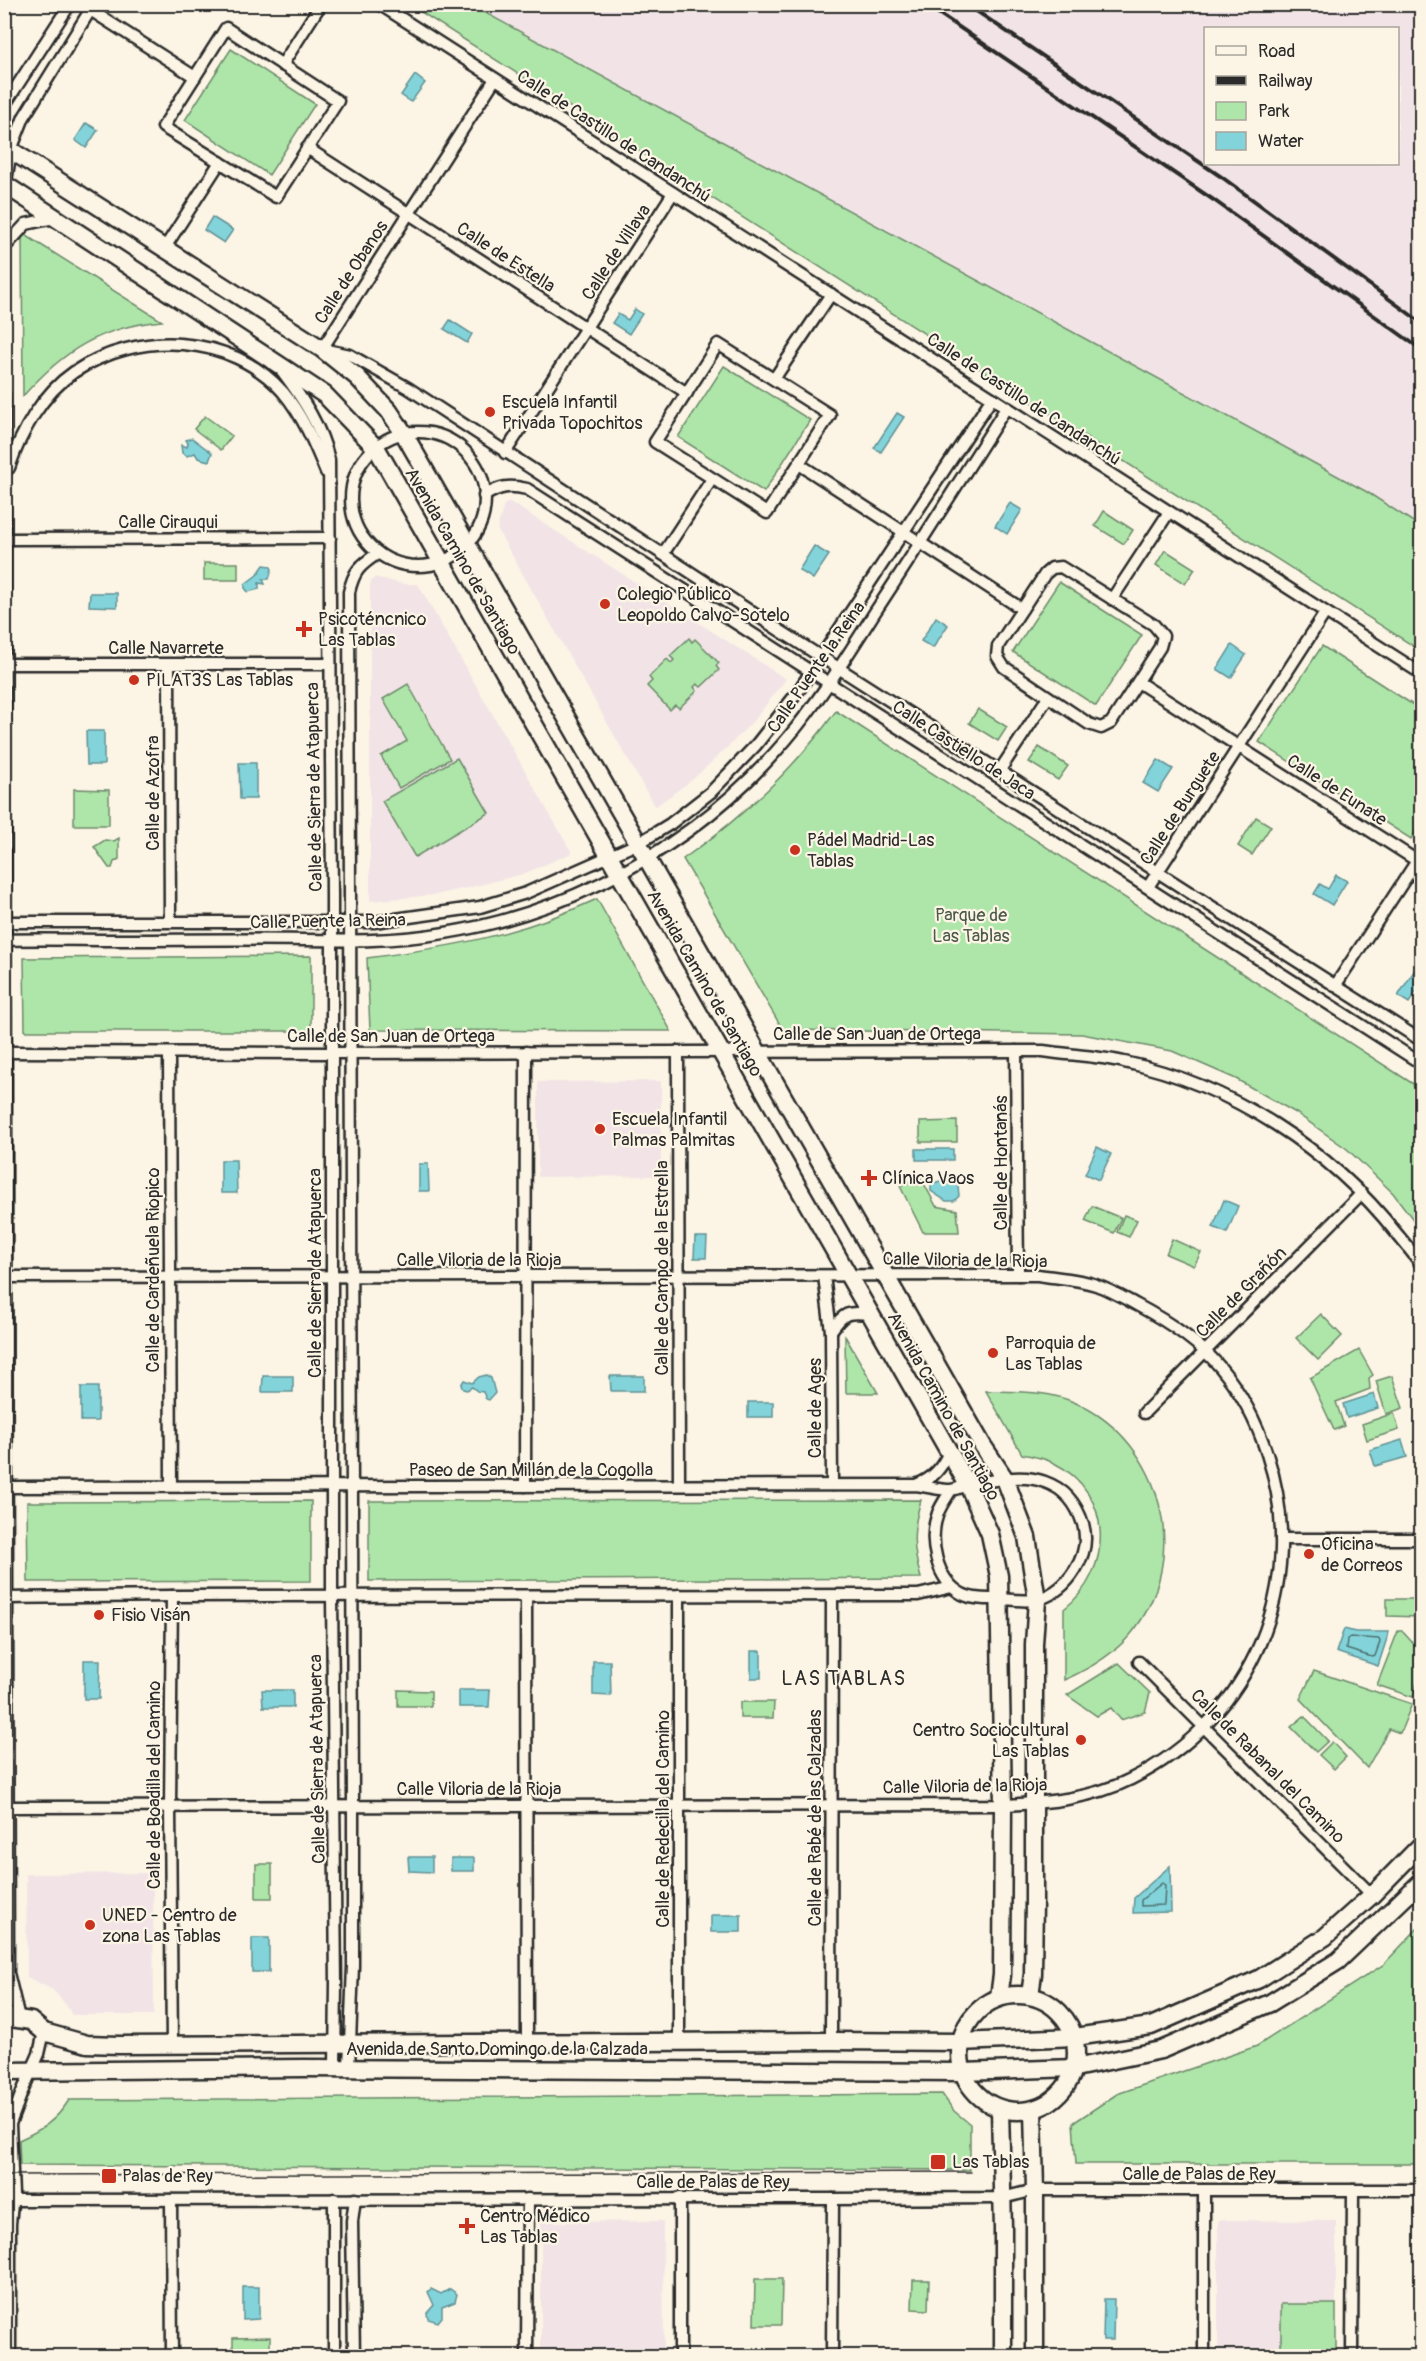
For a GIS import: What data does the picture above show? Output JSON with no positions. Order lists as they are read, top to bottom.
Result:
{
  "streets": {
    "street": [
      "Calle de Castillo de Candanchú",
      "Calle de Villava",
      "Calle de Estella",
      "Calle de Obanos",
      "Calle Cirauqui",
      "Avenida Camino de Santiago",
      "Calle Navarrete",
      "Calle Puente la Reina",
      "Calle Castiello de Jaca",
      "Calle de Sierra de Atapuerca",
      "Calle de Eunate",
      "Calle de Azofra",
      "Calle de Burguete",
      "Calle de San Juan de Ortega",
      "Calle de Hontanás",
      "Calle Viloria de la Rioja",
      "Calle de Campo de la Estrella",
      "Calle de Cardeñuela Riopico",
      "Calle de Grañón",
      "Calle de Ages",
      "Paseo de San Millán de la Cogolla",
      "Calle de Rabanal del Camino",
      "Calle de Boadilla del Camino",
      "Calle de Rabé de las Calzadas",
      "Calle de Redecilla del Camino",
      "Avenida de Santo Domingo de la Calzada",
      "Calle de Palas de Rey"
    ]
  },
  "crossings": [
    ["Calle de Castillo de Candanchú", "Calle de Villava"],
    ["Calle de Castillo de Candanchú", "Calle de Obanos"],
    ["Calle de Castillo de Candanchú", "Calle Puente la Reina"],
    ["Calle de Castillo de Candanchú", "Calle de Burguete"],
    ["Calle de Villava", "Calle de Estella"],
    ["Calle de Villava", "Calle Castiello de Jaca"],
    ["Calle de Estella", "Calle de Obanos"],
    ["Calle de Obanos", "Avenida Camino de Santiago"],
    ["Calle de Obanos", "Calle Castiello de Jaca"],
    ["Calle Cirauqui", "Calle de Sierra de Atapuerca"],
    ["Avenida Camino de Santiago", "Calle Puente la Reina"],
    ["Avenida Camino de Santiago", "Calle Castiello de Jaca"],
    ["Avenida Camino de Santiago", "Calle de Sierra de Atapuerca"],
    ["Avenida Camino de Santiago", "Calle de San Juan de Ortega"],
    ["Avenida Camino de Santiago", "Calle Viloria de la Rioja"],
    ["Avenida Camino de Santiago", "Calle de Ages"],
    ["Calle Navarrete", "Calle de Sierra de Atapuerca"],
    ["Calle Navarrete", "Calle de Azofra"],
    ["Calle Puente la Reina", "Calle Castiello de Jaca"],
    ["Calle Puente la Reina", "Calle de Sierra de Atapuerca"],
    ["Calle Puente la Reina", "Calle de Azofra"],
    ["Calle Castiello de Jaca", "Calle de Eunate"],
    ["Calle Castiello de Jaca", "Calle de Burguete"],
    ["Calle de Sierra de Atapuerca", "Calle de San Juan de Ortega"],
    ["Calle de Sierra de Atapuerca", "Calle Viloria de la Rioja"],
    ["Calle de Sierra de Atapuerca", "Paseo de San Millán de la Cogolla"],
    ["Calle de Sierra de Atapuerca", "Avenida de Santo Domingo de la Calzada"],
    ["Calle de Eunate", "Calle de Burguete"],
    ["Calle de San Juan de Ortega", "Calle de Hontanás"],
    ["Calle de San Juan de Ortega", "Calle de Campo de la Estrella"],
    ["Calle de San Juan de Ortega", "Calle de Cardeñuela Riopico"],
    ["Calle de San Juan de Ortega", "Calle de Grañón"],
    ["Calle de Hontanás", "Calle Viloria de la Rioja"],
    ["Calle Viloria de la Rioja", "Calle de Campo de la Estrella"],
    ["Calle Viloria de la Rioja", "Calle de Cardeñuela Riopico"],
    ["Calle Viloria de la Rioja", "Calle de Grañón"],
    ["Calle Viloria de la Rioja", "Calle de Ages"],
    ["Calle Viloria de la Rioja", "Calle de Rabanal del Camino"],
    ["Calle Viloria de la Rioja", "Calle de Boadilla del Camino"],
    ["Calle Viloria de la Rioja", "Calle de Rabé de las Calzadas"],
    ["Calle Viloria de la Rioja", "Calle de Redecilla del Camino"],
    ["Calle de Campo de la Estrella", "Paseo de San Millán de la Cogolla"],
    ["Calle de Cardeñuela Riopico", "Paseo de San Millán de la Cogolla"],
    ["Calle de Ages", "Paseo de San Millán de la Cogolla"],
    ["Calle de Rabanal del Camino", "Avenida de Santo Domingo de la Calzada"],
    ["Calle de Boadilla del Camino", "Avenida de Santo Domingo de la Calzada"],
    ["Calle de Rabé de las Calzadas", "Avenida de Santo Domingo de la Calzada"],
    ["Calle de Redecilla del Camino", "Avenida de Santo Domingo de la Calzada"]
  ],
  "districts": ["LAS TABLAS"],
  "parks": ["Parque de Las Tablas"],
  "places": {
    "other": [
      "Escuela Infantil Privada Topochitos",
      "Colegio Público Leopoldo Calvo-Sotelo",
      "PILAT3S Las Tablas",
      "Pádel Madrid-Las Tablas",
      "Escuela Infantil Palmas Palmitas",
      "Parroquia de Las Tablas",
      "Oficina de Correos",
      "Fisio Visán",
      "Centro Sociocultural Las Tablas",
      "UNED - Centro de zona Las Tablas"
    ],
    "health": ["Psicoténcnico Las Tablas", "Clínica Vaos", "Centro Médico Las Tablas"],
    "transit": ["Las Tablas", "Palas de Rey"]
  },
  "legend": [
    "Road",
    "Railway",
    "Park",
    "Water"
  ]
}
